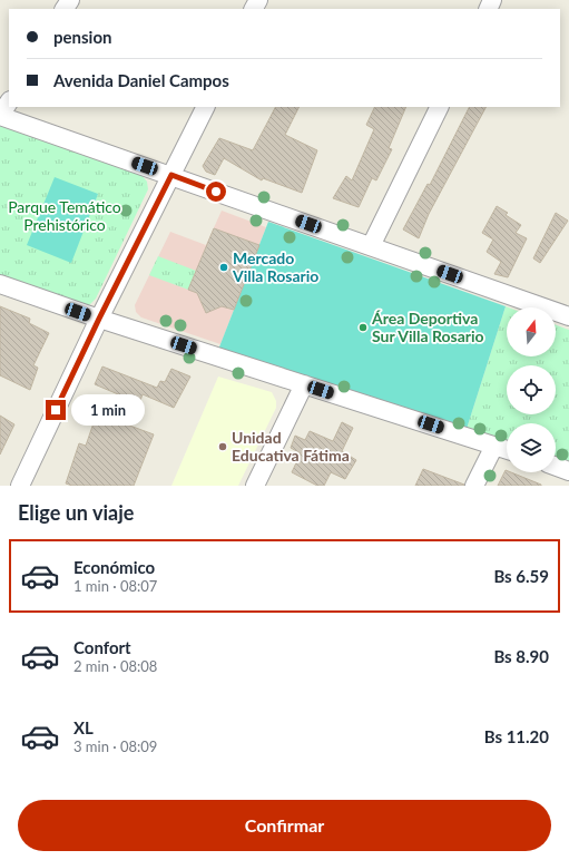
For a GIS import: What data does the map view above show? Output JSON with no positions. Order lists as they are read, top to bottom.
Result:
{
  "parks": ["Parque Temático Prehistórico"],
  "places": ["Mercado Villa Rosario", "Área Deportiva Sur Villa Rosario", "Unidad Educativa Fátima"],
  "north": "top",
  "page": {
    "banner": ["pension", "Avenida Daniel Campos"],
    "bubble": "1 min",
    "heading": "Elige un viaje",
    "list": [
      {
        "name": "Económico",
        "note": "1 min · 08:07",
        "value": "Bs 6.59"
      },
      {
        "name": "Confort",
        "note": "2 min · 08:08",
        "value": "Bs 8.90"
      },
      {
        "name": "XL",
        "note": "3 min · 08:09",
        "value": "Bs 11.20"
      }
    ],
    "buttons": "Confirmar"
  }
}
